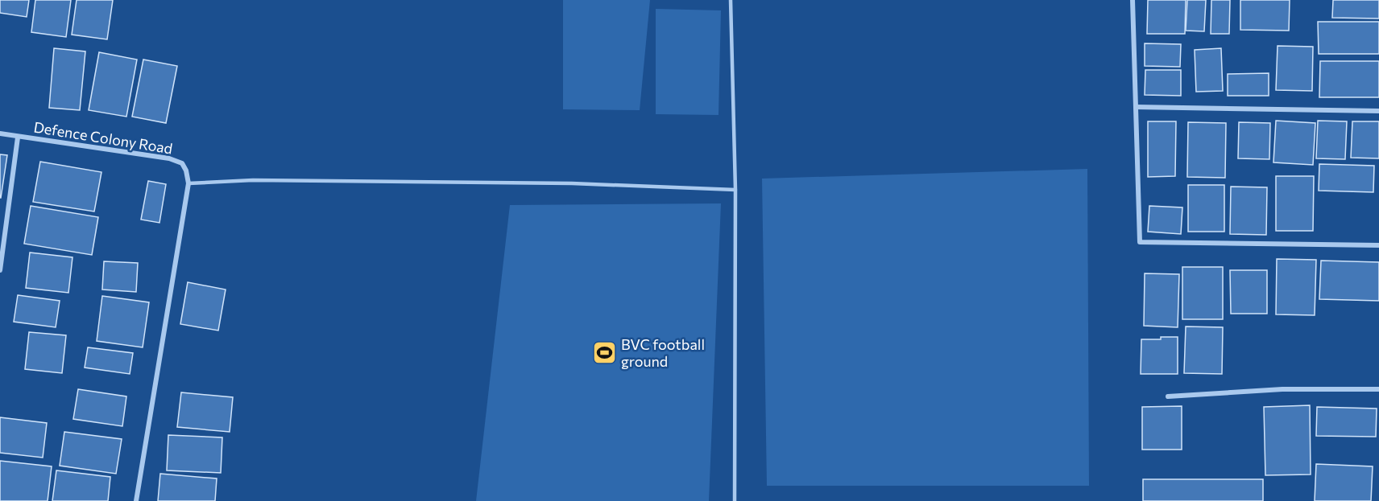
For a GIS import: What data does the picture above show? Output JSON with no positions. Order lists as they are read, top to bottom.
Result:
{
  "streets": {
    "street": ["Defence Colony Road"]
  },
  "places": {
    "sports": ["BVC football ground"]
  }
}
